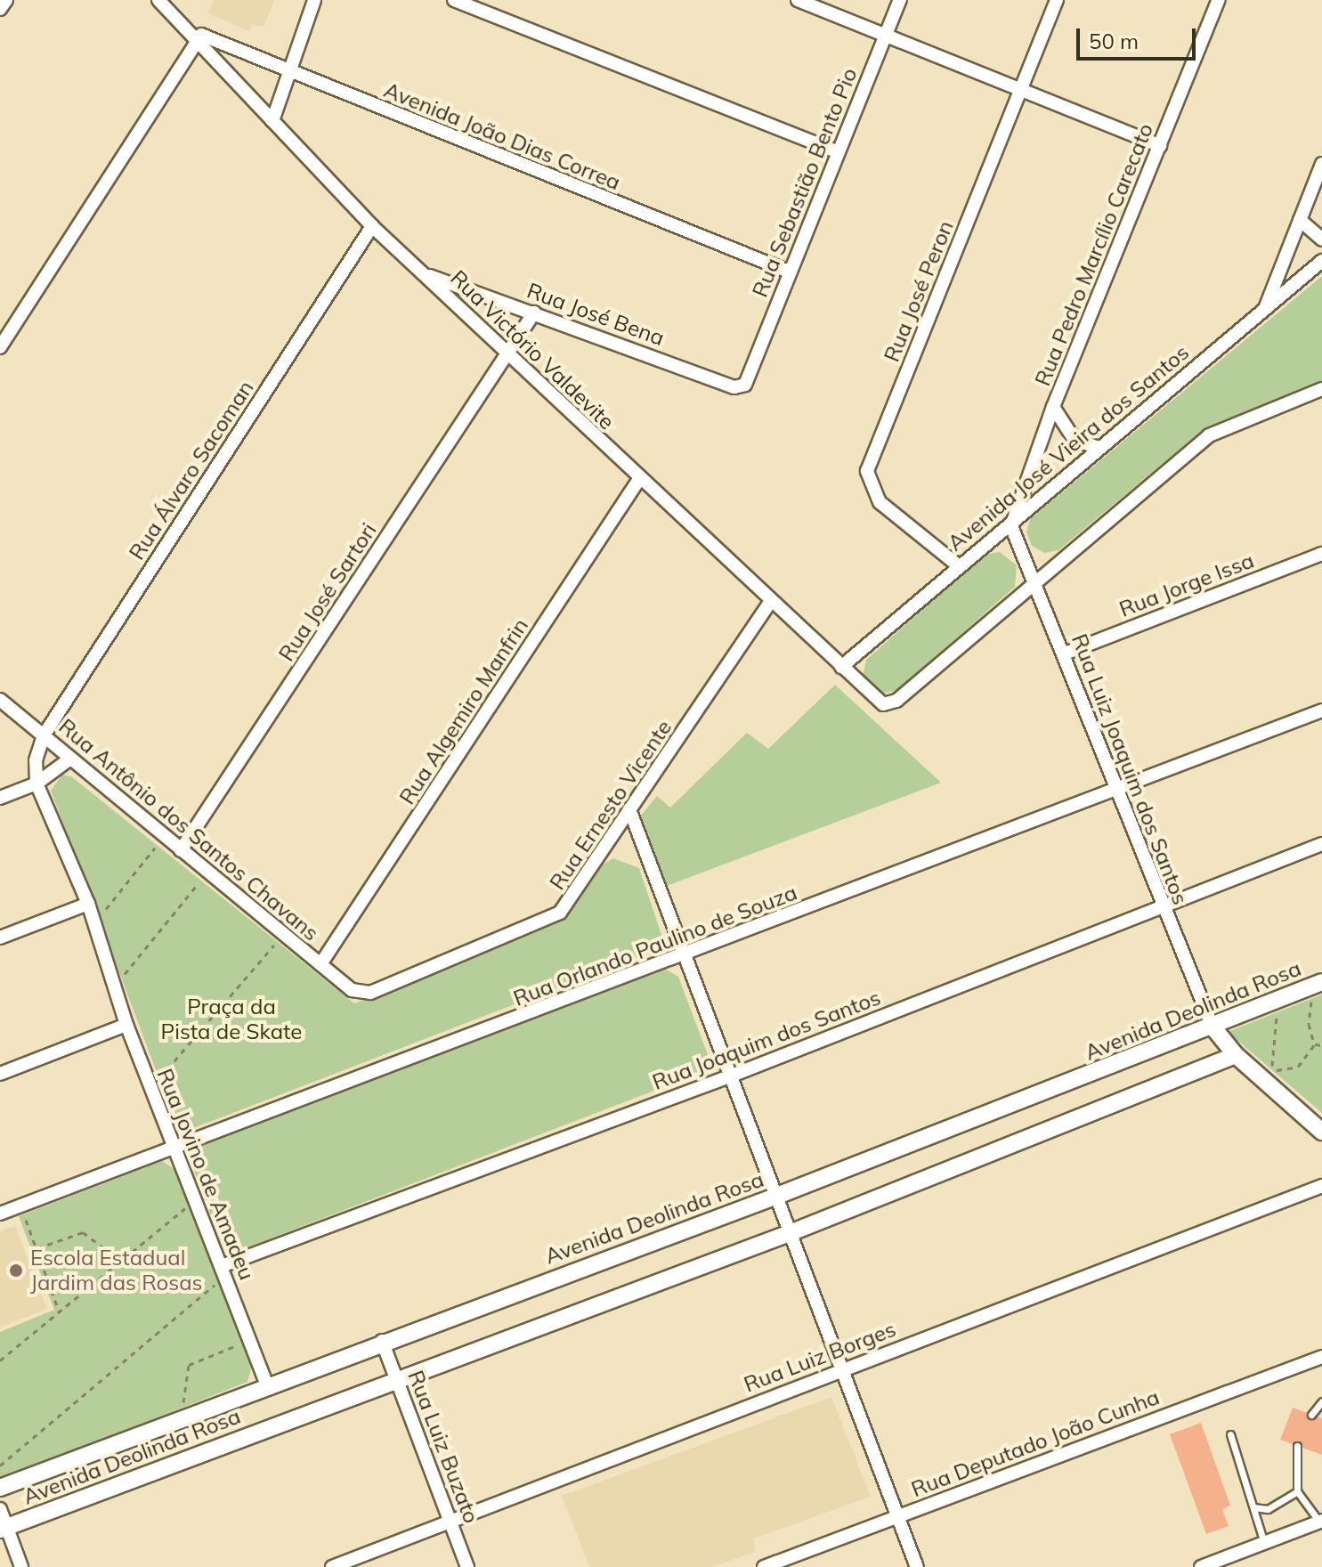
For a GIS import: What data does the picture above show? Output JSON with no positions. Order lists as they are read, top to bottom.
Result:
{
  "streets": {
    "street": [
      "Avenida João Dias Correa",
      "Rua Sebastião Bento Pio",
      "Rua Pedro Marcílio Carecato",
      "Rua José Peron",
      "Rua José Bena",
      "Rua Victório Valdevite",
      "Avenida José Vieira dos Santos",
      "Rua Álvaro Sacoman",
      "Rua Jorge Issa",
      "Rua José Sartori",
      "Rua Algemiro Manfrin",
      "Rua Luiz Joaquim dos Santos",
      "Rua Ernesto Vicente",
      "Rua Antônio dos Santos Chavans",
      "Rua Orlando Paulino de Souza",
      "Avenida Deolinda Rosa",
      "Rua Joaquim dos Santos",
      "Rua Jovino de Amadeu",
      "Rua Luiz Borges",
      "Rua Deputado João Cunha",
      "Rua Luiz Buzato"
    ]
  },
  "crossings": [
    ["Avenida João Dias Correa", "Rua Sebastião Bento Pio"],
    ["Avenida João Dias Correa", "Rua Victório Valdevite"],
    ["Rua Sebastião Bento Pio", "Rua José Bena"],
    ["Rua Pedro Marcílio Carecato", "Avenida José Vieira dos Santos"],
    ["Rua Pedro Marcílio Carecato", "Rua Luiz Joaquim dos Santos"],
    ["Rua José Peron", "Avenida José Vieira dos Santos"],
    ["Rua José Bena", "Rua Victório Valdevite"],
    ["Rua José Bena", "Rua José Sartori"],
    ["Rua Victório Valdevite", "Avenida José Vieira dos Santos"],
    ["Rua Victório Valdevite", "Rua Álvaro Sacoman"],
    ["Rua Victório Valdevite", "Rua José Sartori"],
    ["Rua Victório Valdevite", "Rua Algemiro Manfrin"],
    ["Rua Victório Valdevite", "Rua Luiz Joaquim dos Santos"],
    ["Rua Victório Valdevite", "Rua Ernesto Vicente"],
    ["Avenida José Vieira dos Santos", "Rua Luiz Joaquim dos Santos"],
    ["Rua Álvaro Sacoman", "Rua Antônio dos Santos Chavans"],
    ["Rua Jorge Issa", "Rua Luiz Joaquim dos Santos"],
    ["Rua José Sartori", "Rua Antônio dos Santos Chavans"],
    ["Rua Algemiro Manfrin", "Rua Antônio dos Santos Chavans"],
    ["Rua Luiz Joaquim dos Santos", "Rua Orlando Paulino de Souza"],
    ["Rua Luiz Joaquim dos Santos", "Avenida Deolinda Rosa"],
    ["Rua Luiz Joaquim dos Santos", "Rua Joaquim dos Santos"],
    ["Rua Ernesto Vicente", "Rua Antônio dos Santos Chavans"],
    ["Rua Orlando Paulino de Souza", "Rua Jovino de Amadeu"],
    ["Avenida Deolinda Rosa", "Rua Jovino de Amadeu"],
    ["Avenida Deolinda Rosa", "Rua Luiz Buzato"],
    ["Rua Joaquim dos Santos", "Rua Jovino de Amadeu"],
    ["Rua Luiz Borges", "Rua Luiz Buzato"]
  ],
  "parks": ["Praça da Pista de Skate"],
  "places": ["Escola Estadual Jardim das Rosas"],
  "scale_bar": "50 m"
}
